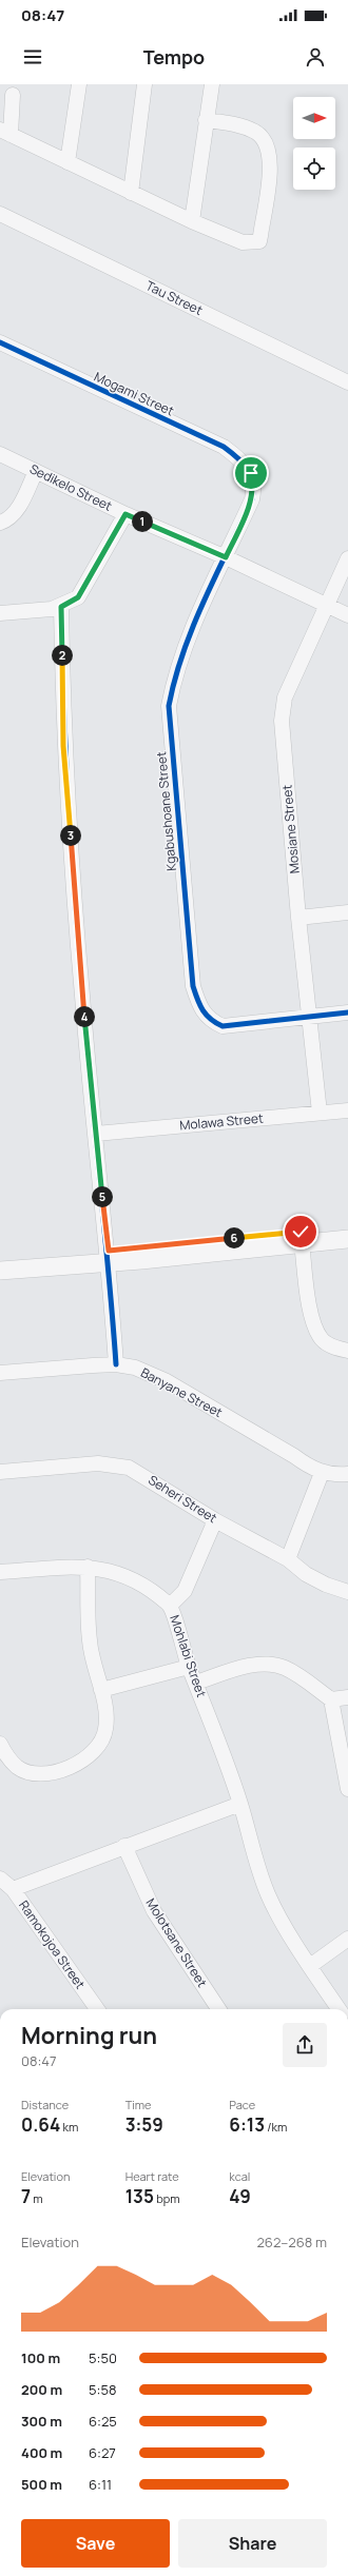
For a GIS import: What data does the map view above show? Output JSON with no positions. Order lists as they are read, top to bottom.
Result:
{
  "streets": {
    "street": [
      "Tau Street",
      "Mogami Street",
      "Sedikelo Street",
      "Kgabushoane Street",
      "Mosiane Street",
      "Molawa Street",
      "Banyane Street",
      "Seheri Street",
      "Mohlabi Street",
      "Molotsane Street",
      "Ramokojoa Street"
    ]
  },
  "crossings": [
    ["Mogami Street", "Kgabushoane Street"],
    ["Sedikelo Street", "Kgabushoane Street"],
    ["Sedikelo Street", "Mosiane Street"],
    ["Kgabushoane Street", "Mosiane Street"],
    ["Mosiane Street", "Molawa Street"]
  ],
  "north": "right",
  "page": {
    "status": "08:47",
    "header": "Tempo",
    "pins": [
      "1",
      "2",
      "3",
      "4",
      "5",
      "6"
    ],
    "heading": ["Morning run", "08:47"],
    "stats": [
      ["Distance", "0.64 km"],
      ["Time", "3:59"],
      ["Pace", "6:13 /km"],
      ["Elevation", "7 m"],
      ["Heart rate", "135 bpm"],
      ["kcal", "49"]
    ],
    "chart": ["Elevation", "262–268 m"],
    "list": [
      {
        "name": "100 m",
        "note": "5:50"
      },
      {
        "name": "200 m",
        "note": "5:58"
      },
      {
        "name": "300 m",
        "note": "6:25"
      },
      {
        "name": "400 m",
        "note": "6:27"
      },
      {
        "name": "500 m",
        "note": "6:11"
      }
    ],
    "buttons": ["Save", "Share"]
  }
}
